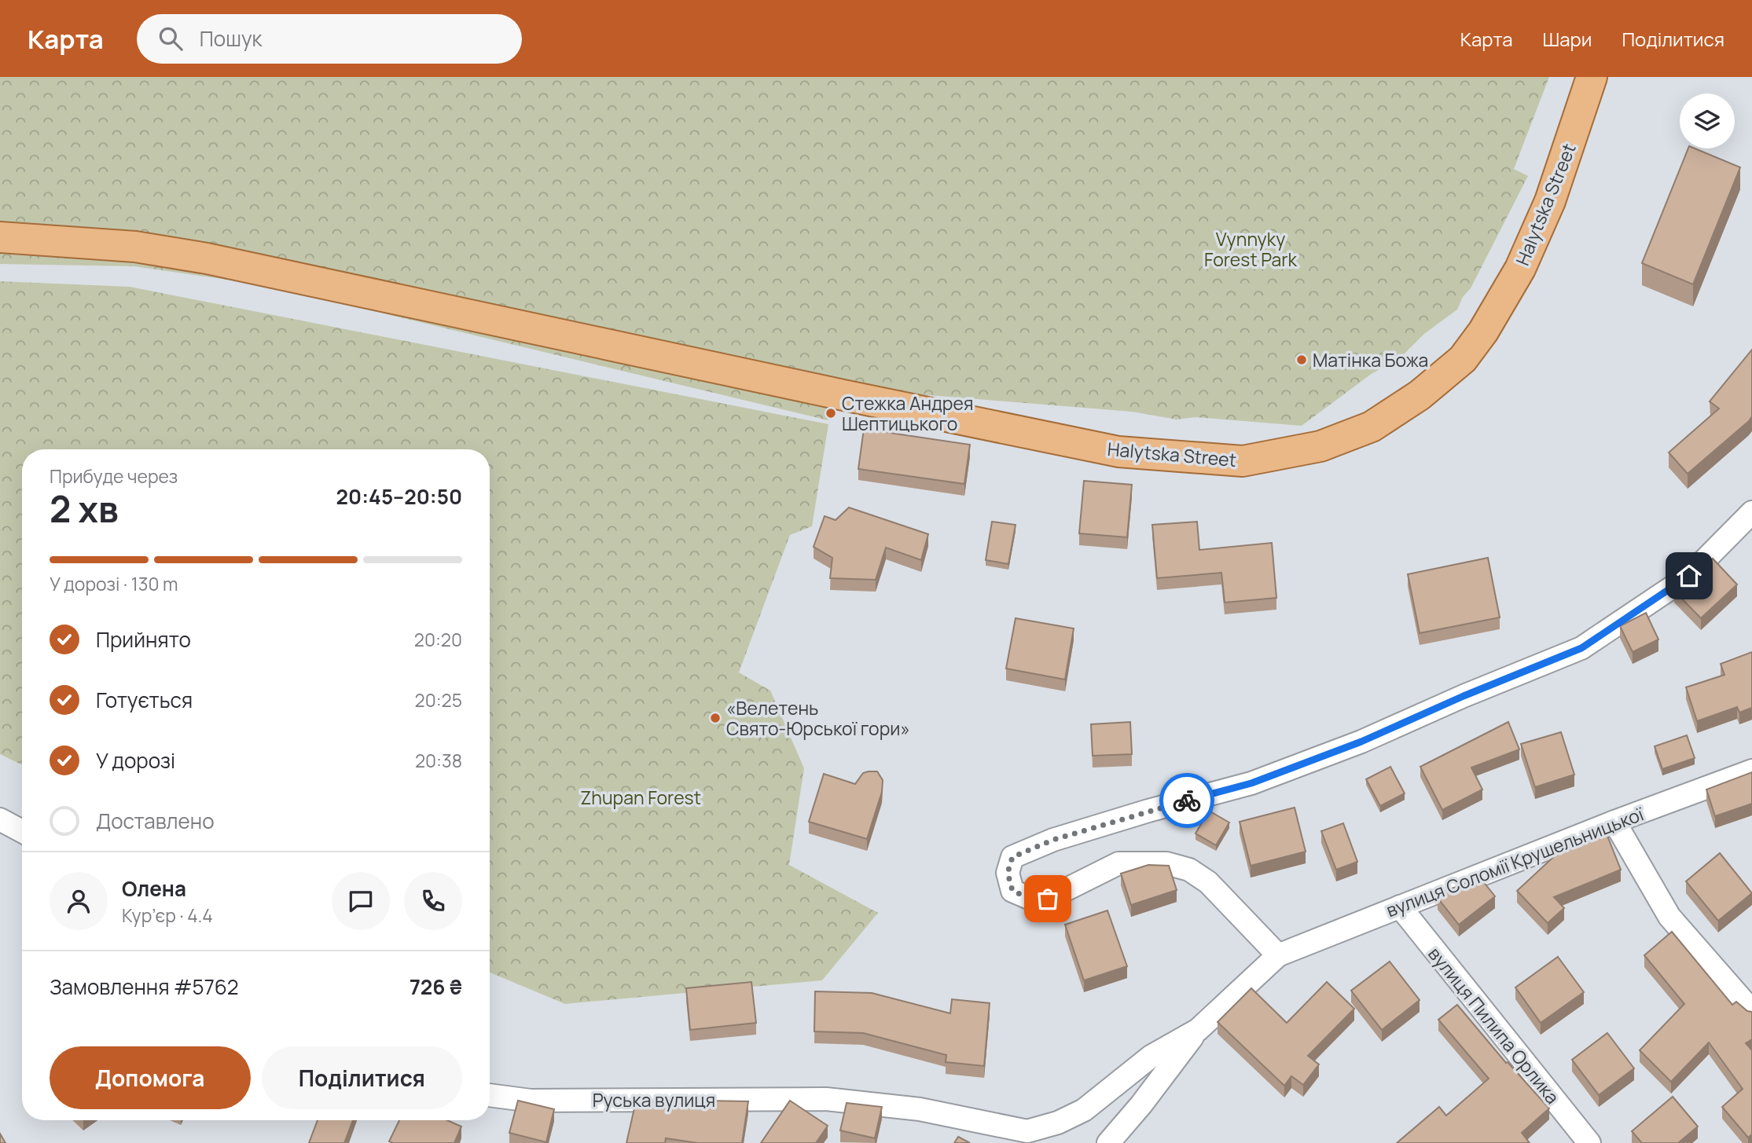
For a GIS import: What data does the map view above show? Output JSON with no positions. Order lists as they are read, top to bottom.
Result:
{
  "streets": {
    "main road": ["Halytska Street"],
    "street": ["вулиця Соломії Крушельницької", "вулиця Пилипа Орлика", "Руська вулиця"]
  },
  "crossings": [
    ["вулиця Соломії Крушельницької", "вулиця Пилипа Орлика"],
    ["вулиця Соломії Крушельницької", "Руська вулиця"]
  ],
  "parks": ["Vynnyky Forest Park", "Zhupan Forest"],
  "places": ["Матінка Божа", "Стежка Андрея Шептицького", "«Велетень Свято-Юрської гори»"],
  "page": {
    "header": "Карта",
    "search": "Пошук",
    "nav": ["Карта", "Шари", "Поділитися"],
    "heading": ["2 хв", "Прибуде через", "20:45–20:50"],
    "panel": [
      "Олена",
      "Кур’єр · 4.4",
      "Замовлення #5762",
      "726 ₴"
    ],
    "bar": "У дорозі · 130 m",
    "list": [
      ["Прийнято", "20:20"],
      ["Готується", "20:25"],
      ["У дорозі", "20:38"],
      "Доставлено"
    ],
    "buttons": ["Допомога", "Поділитися"]
  }
}
